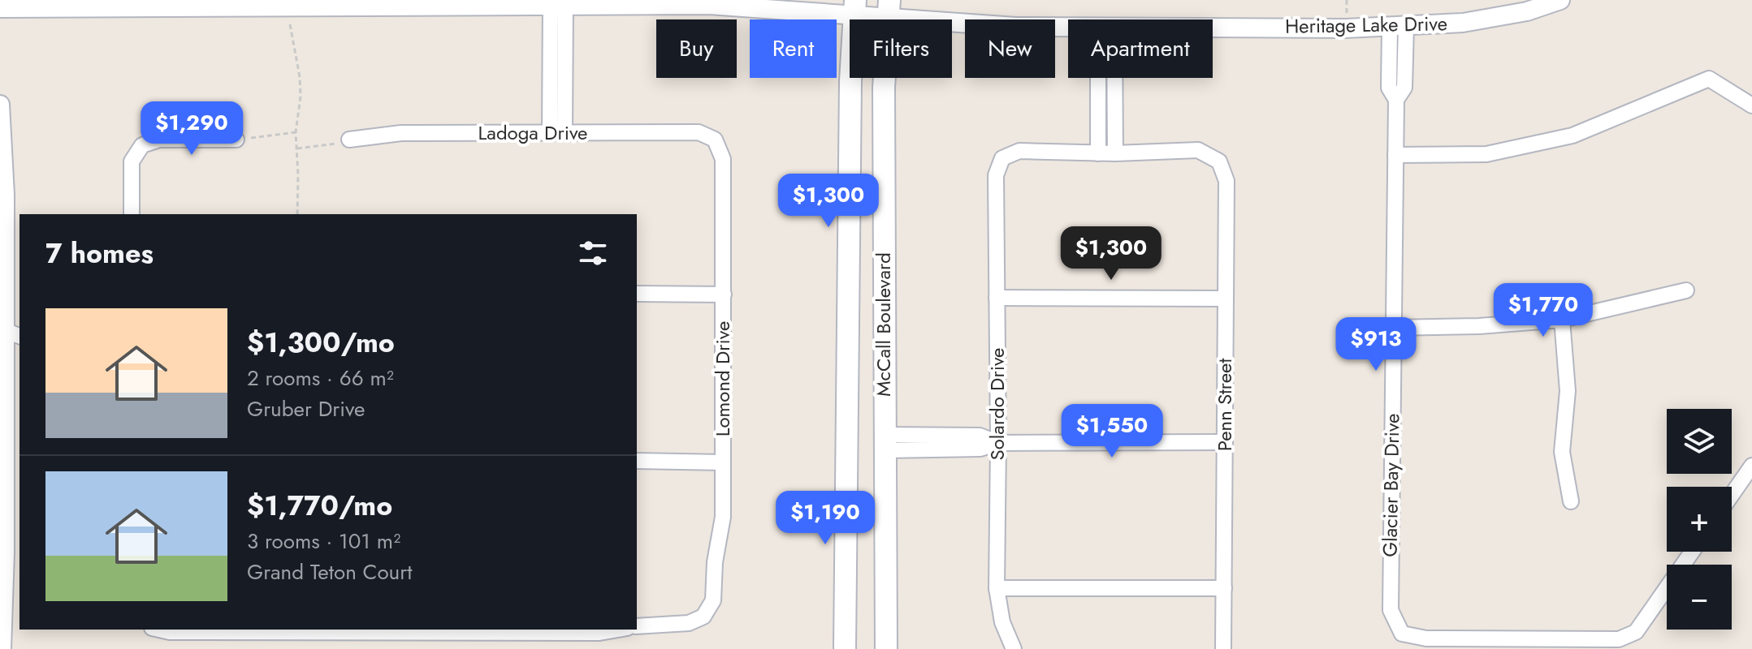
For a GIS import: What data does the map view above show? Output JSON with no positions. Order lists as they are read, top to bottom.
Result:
{
  "streets": {
    "main road": ["McCall Boulevard"],
    "street": [
      "Heritage Lake Drive",
      "Ladoga Drive",
      "Lomond Drive",
      "Solardo Drive",
      "Penn Street",
      "Glacier Bay Drive"
    ]
  },
  "crossings": [
    ["Heritage Lake Drive", "McCall Boulevard"],
    ["Heritage Lake Drive", "Glacier Bay Drive"],
    ["Ladoga Drive", "Lomond Drive"]
  ],
  "page": {
    "chip": [
      "Buy",
      "Rent",
      "Filters",
      "New",
      "Apartment"
    ],
    "price": [
      "$1,290",
      "$1,300",
      "$1,300",
      "$1,770",
      "$913",
      "$1,550",
      "$1,190"
    ],
    "heading": "7 homes",
    "list": [
      {
        "name": "$1,300/mo",
        "note": "2 rooms · 66 m² · Gruber Drive"
      },
      {
        "name": "$1,770/mo",
        "note": "3 rooms · 101 m² · Grand Teton Court"
      }
    ],
    "map_buttons": ["+", "−"]
  }
}
